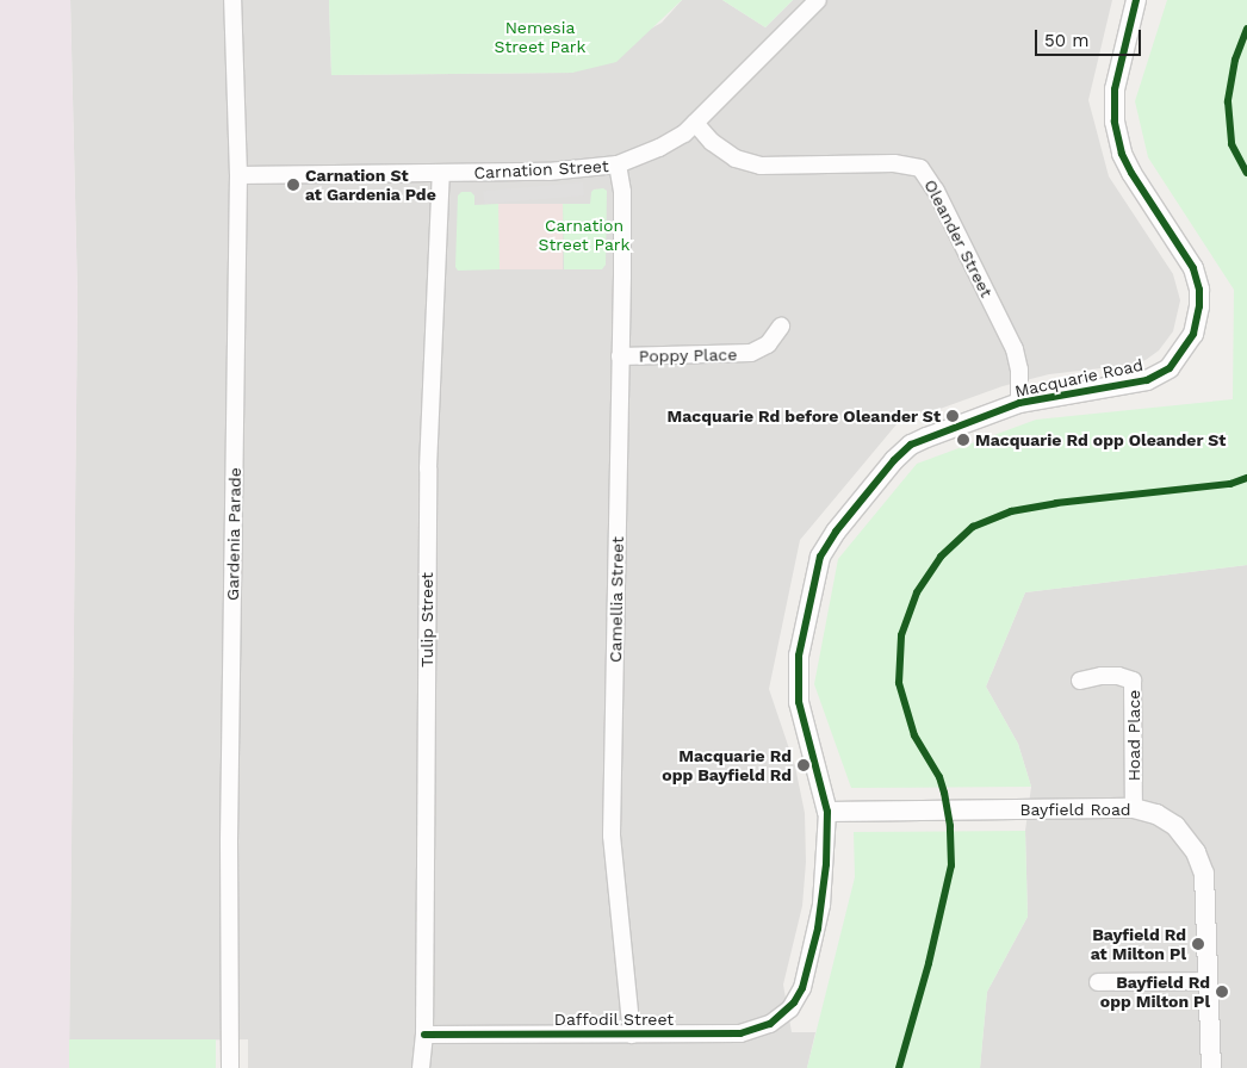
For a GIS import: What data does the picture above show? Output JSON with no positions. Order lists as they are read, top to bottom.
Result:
{
  "streets": {
    "street": [
      "Carnation Street",
      "Oleander Street",
      "Poppy Place",
      "Macquarie Road",
      "Gardenia Parade",
      "Camellia Street",
      "Tulip Street",
      "Hoad Place",
      "Bayfield Road",
      "Daffodil Street"
    ]
  },
  "crossings": [
    ["Carnation Street", "Oleander Street"],
    ["Carnation Street", "Gardenia Parade"],
    ["Carnation Street", "Camellia Street"],
    ["Carnation Street", "Tulip Street"],
    ["Oleander Street", "Macquarie Road"],
    ["Poppy Place", "Camellia Street"],
    ["Macquarie Road", "Bayfield Road"],
    ["Macquarie Road", "Daffodil Street"],
    ["Camellia Street", "Daffodil Street"],
    ["Tulip Street", "Daffodil Street"],
    ["Hoad Place", "Bayfield Road"]
  ],
  "parks": ["Nemesia Street Park", "Carnation Street Park"],
  "places": [
    "Carnation St at Gardenia Pde",
    "Macquarie Rd before Oleander St",
    "Macquarie Rd opp Oleander St",
    "Macquarie Rd opp Bayfield Rd",
    "Bayfield Rd at Milton Pl",
    "Bayfield Rd opp Milton Pl"
  ],
  "scale_bar": "50 m"
}
